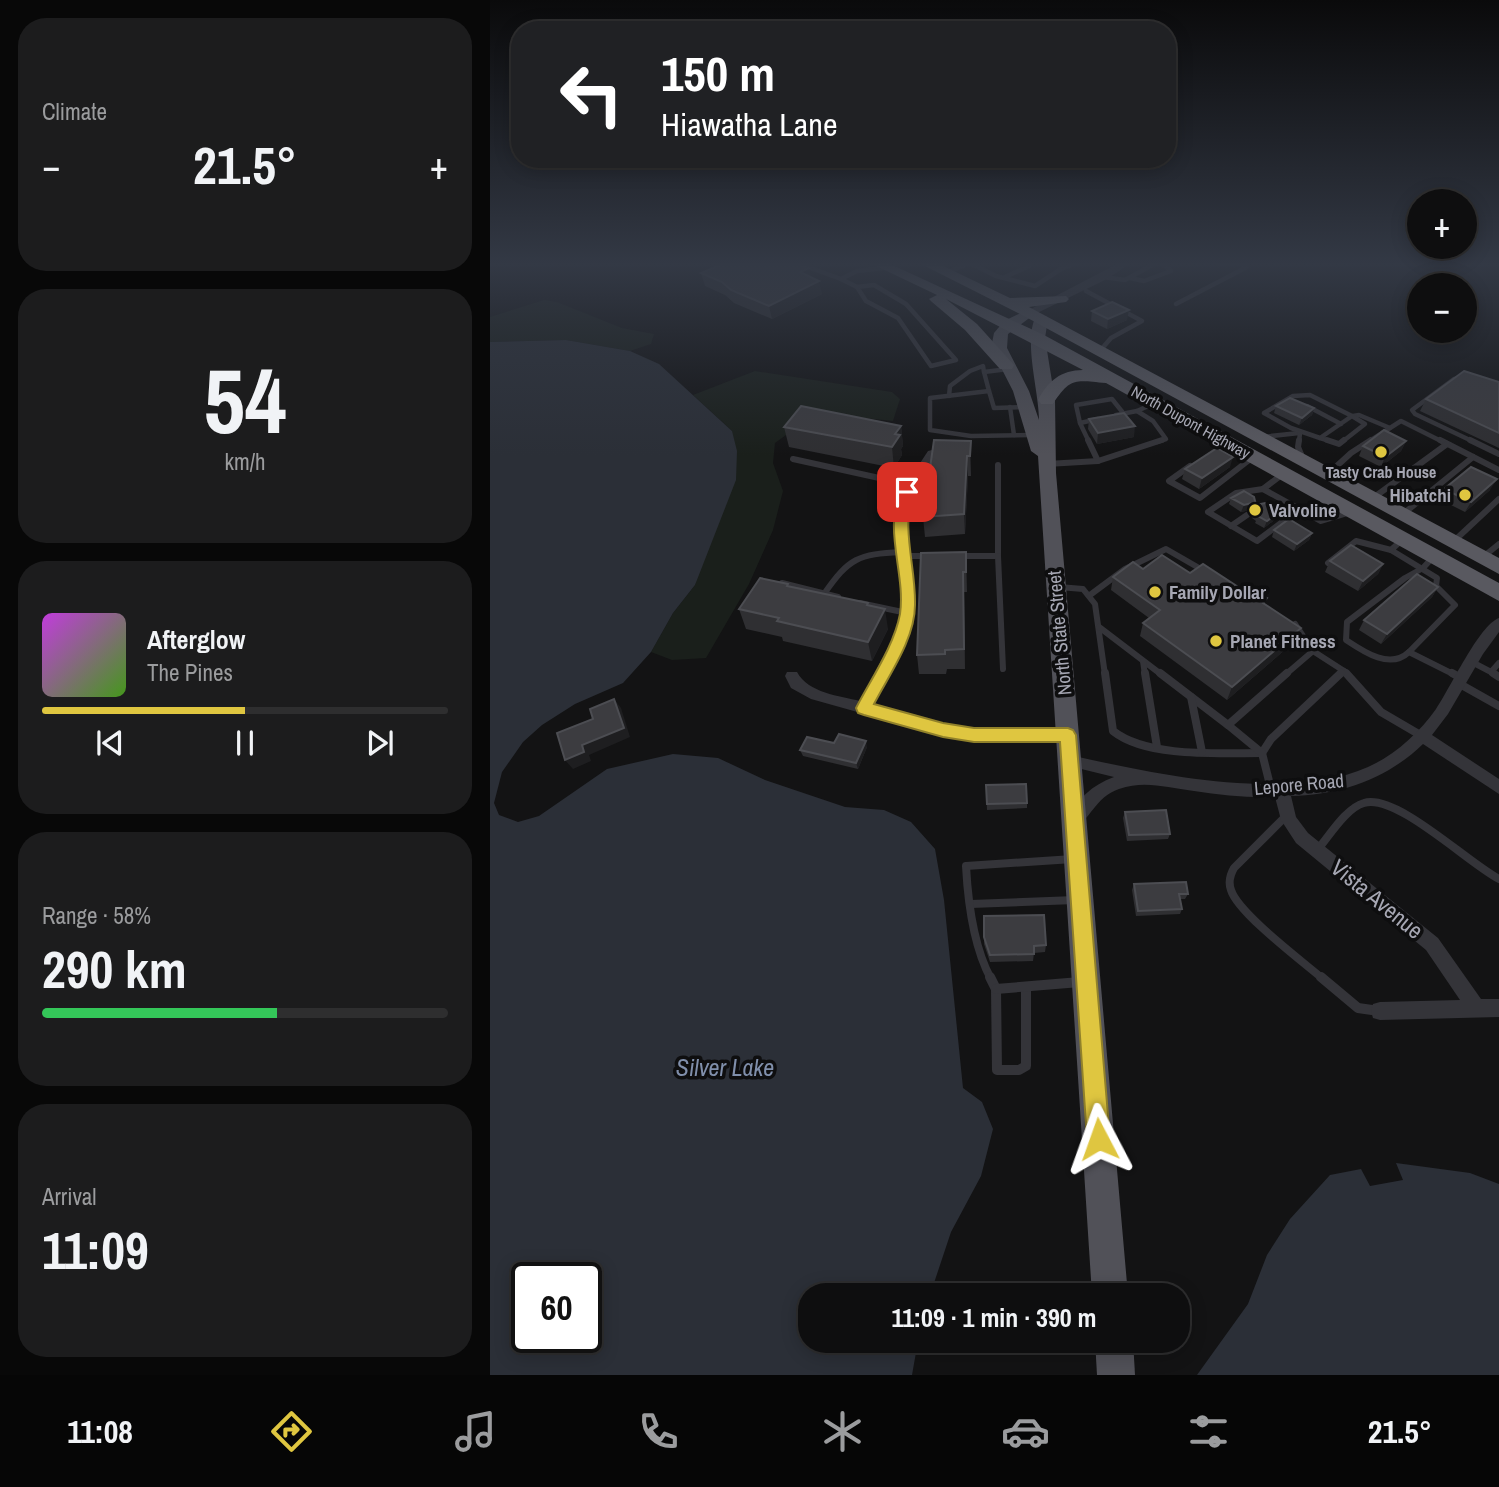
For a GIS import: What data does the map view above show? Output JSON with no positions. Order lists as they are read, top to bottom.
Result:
{
  "streets": {
    "highway": ["North Dupont Highway"],
    "main road": ["North State Street"],
    "street": ["Lepore Road", "Vista Avenue"]
  },
  "crossings": [
    ["North State Street", "Lepore Road"],
    ["Lepore Road", "Vista Avenue"]
  ],
  "water": ["Silver Lake"],
  "places": [
    "Tasty Crab House",
    "Hibatchi",
    "Valvoline",
    "Family Dollar",
    "Planet Fitness"
  ],
  "page": {
    "tile": [
      "Climate",
      ["54", "km/h"],
      ["Range · 58%", "290 km"],
      ["Arrival", "11:09"]
    ],
    "turn": ["150 m", "Hiawatha Lane"],
    "heat": ["−", "21.5°", "+"],
    "map_buttons": ["+", "−"],
    "song": ["Afterglow", "The Pines"],
    "limit": "60",
    "trip": "11:09 · 1 min · 390 m",
    "tabs": ["11:08", "21.5°"]
  }
}
